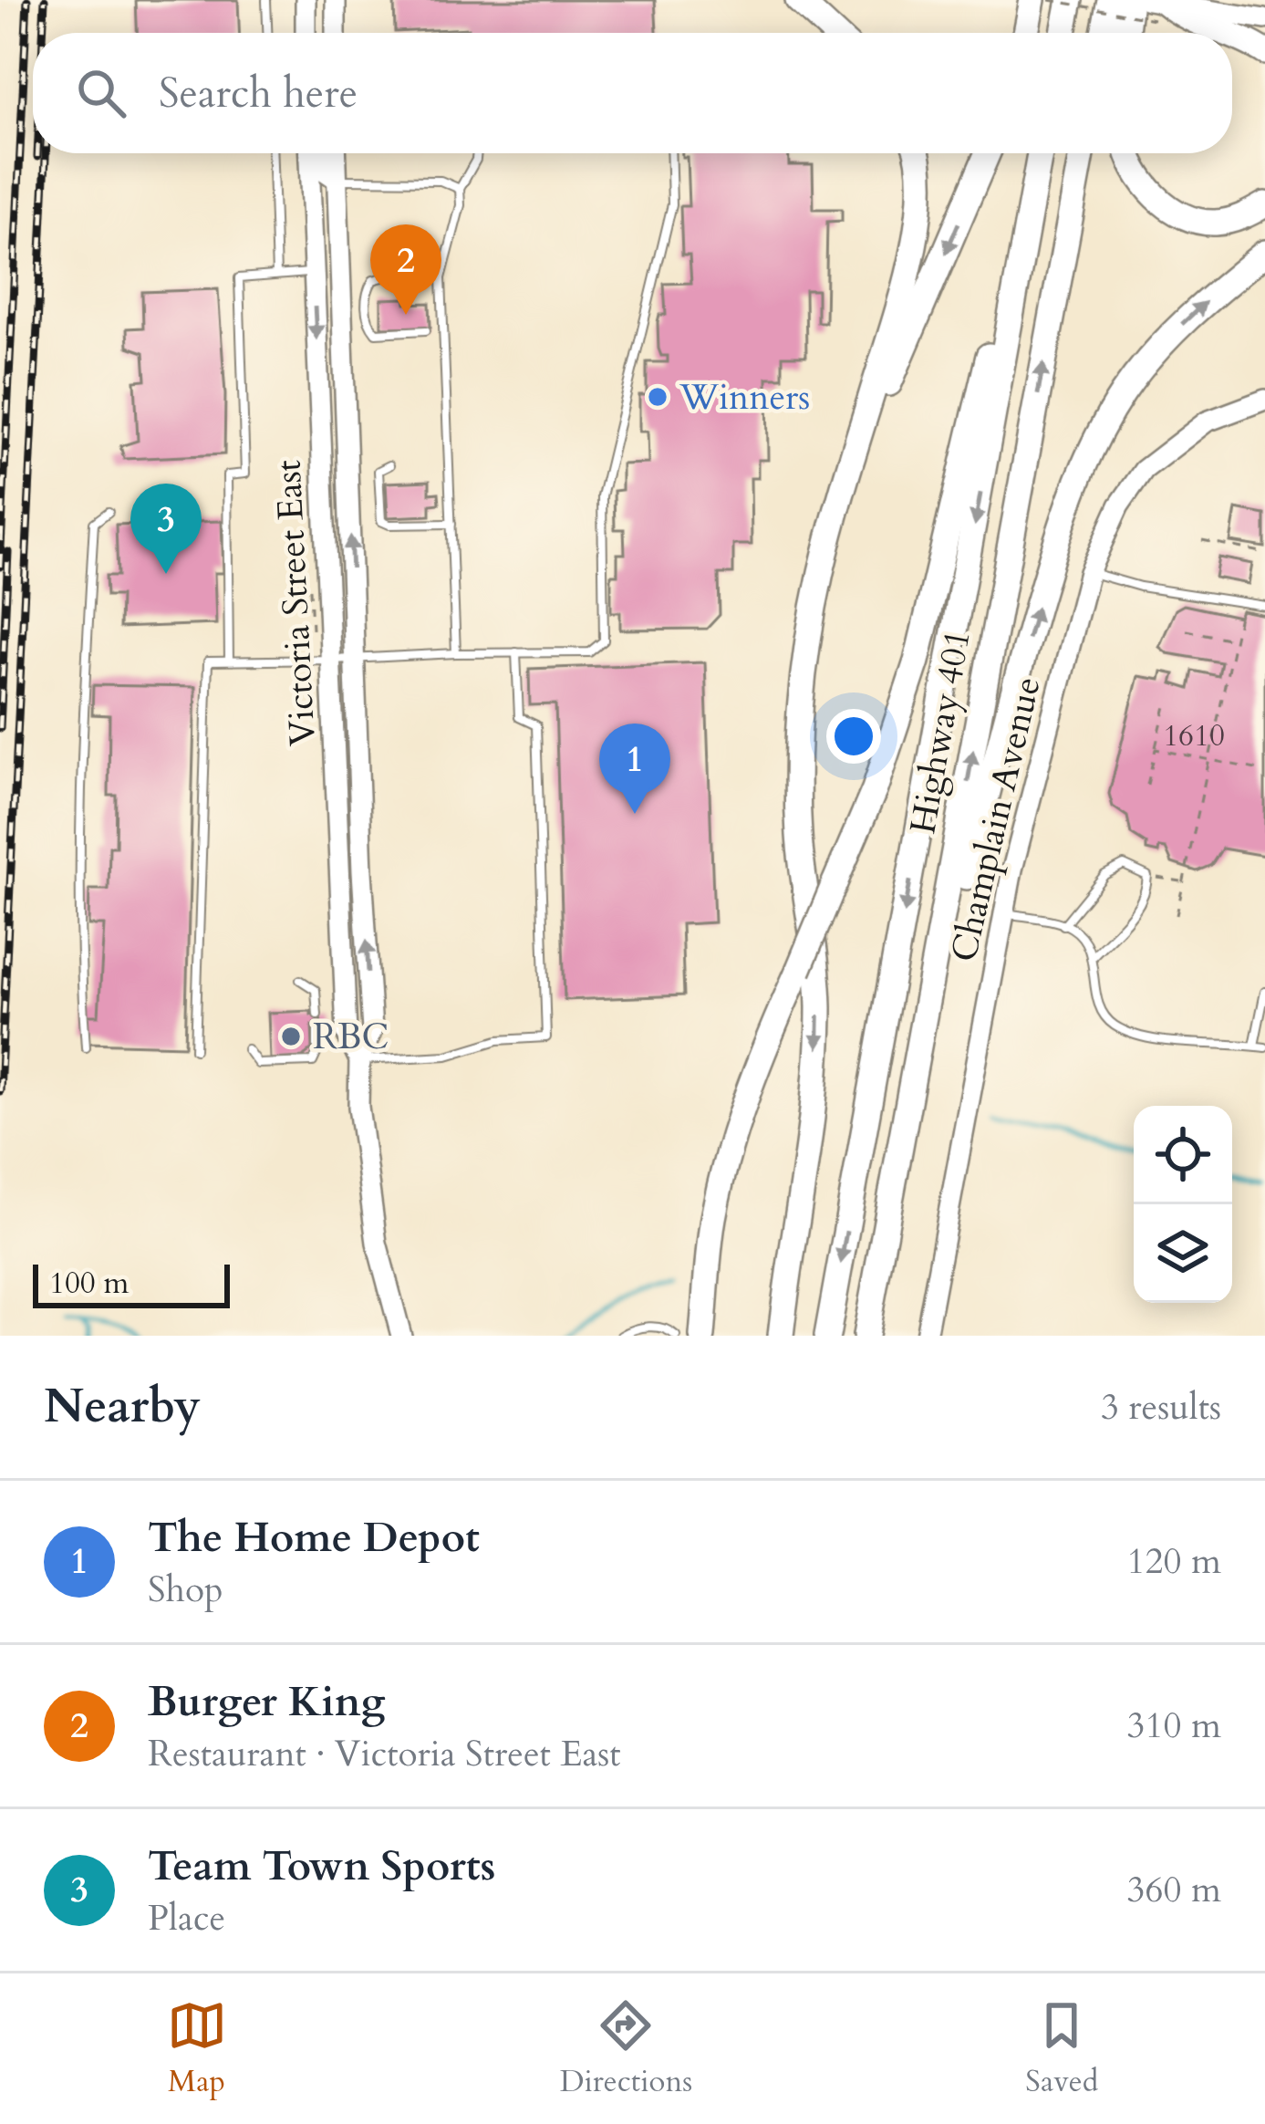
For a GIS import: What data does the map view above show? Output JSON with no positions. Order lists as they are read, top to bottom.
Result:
{
  "streets": {
    "highway": ["Highway 401"],
    "main road": ["Victoria Street East", "Champlain Avenue"]
  },
  "places": ["Winners", "RBC"],
  "house_numbers": ["1610"],
  "scale_bar": "100 m",
  "page": {
    "search": "Search here",
    "pins": ["2", "3", "1"],
    "scale": "100 m",
    "heading": ["Nearby", "3 results"],
    "list": [
      {
        "mark": "1",
        "name": "The Home Depot",
        "note": "Shop",
        "value": "120 m"
      },
      {
        "mark": "2",
        "name": "Burger King",
        "note": "Restaurant · Victoria Street East",
        "value": "310 m"
      },
      {
        "mark": "3",
        "name": "Team Town Sports",
        "note": "Place",
        "value": "360 m"
      }
    ],
    "nav": ["Map", "Directions", "Saved"]
  }
}
